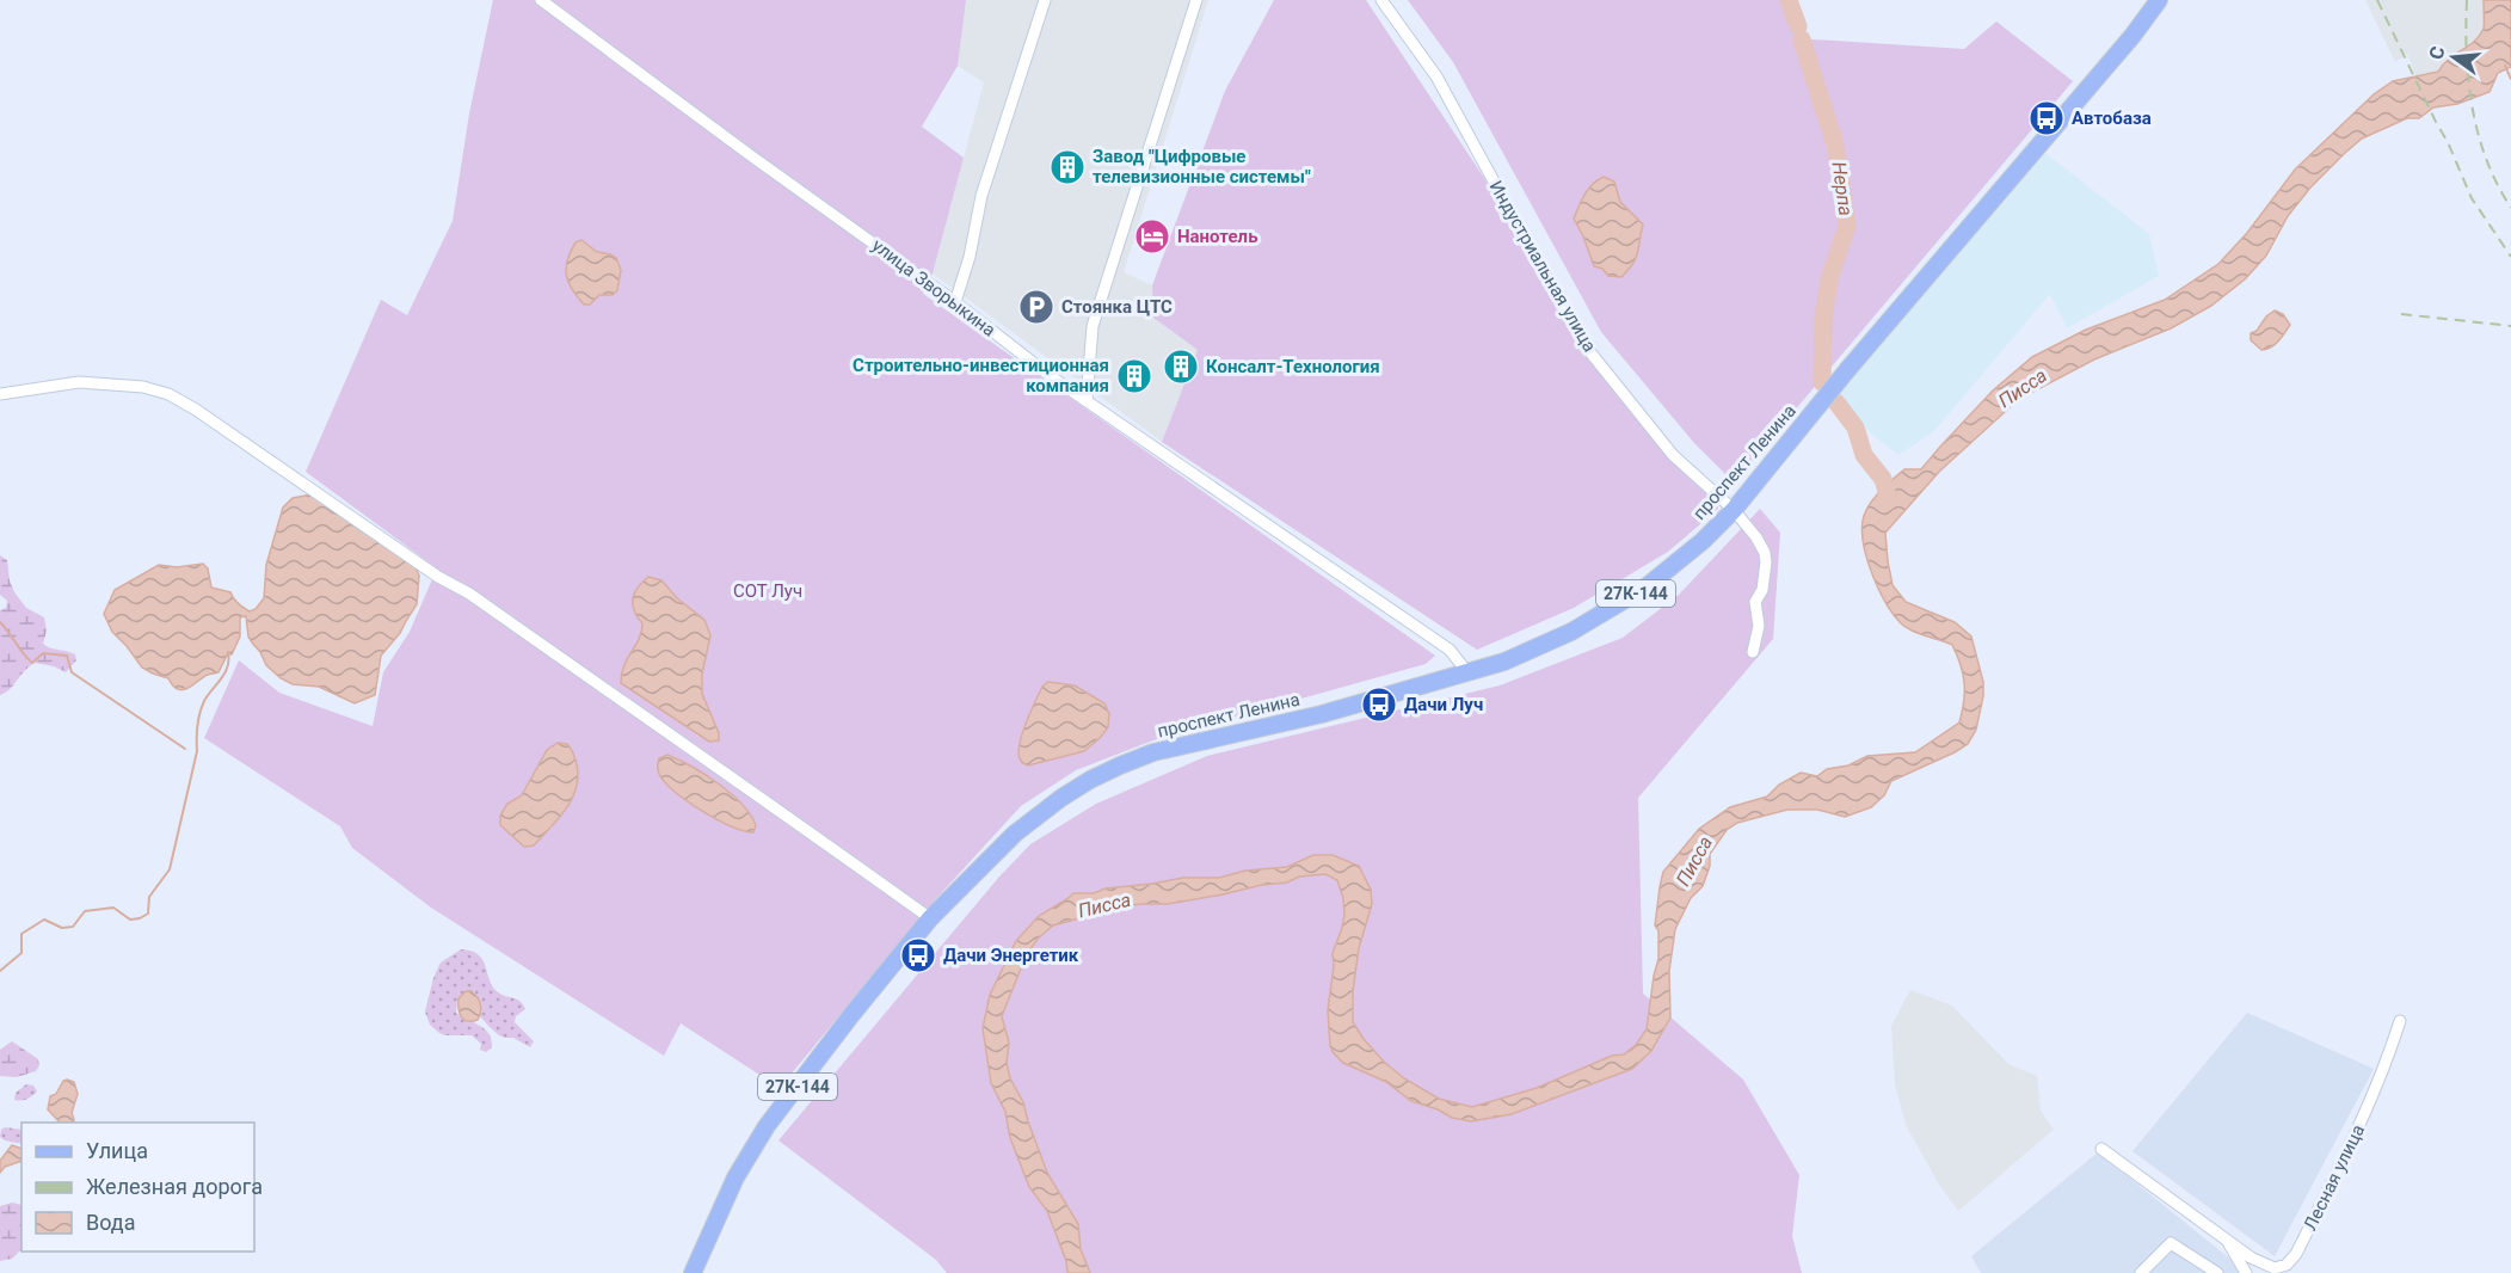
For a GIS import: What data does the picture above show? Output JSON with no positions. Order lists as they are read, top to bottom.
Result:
{
  "streets": {
    "main road": ["проспект Ленина", "27К-144"],
    "street": ["Индустриальная улица", "улица Зворыкина", "Лесная улица"]
  },
  "crossings": [
    ["Индустриальная улица", "проспект Ленина"],
    ["улица Зворыкина", "проспект Ленина"],
    ["проспект Ленина", "27К-144"]
  ],
  "water": ["Нерпа", "Писса"],
  "parks": ["СОТ Луч"],
  "places": {
    "bus stop": ["Автобаза", "Дачи Луч", "Дачи Энергетик"],
    "building": ["Завод \"Цифровые телевизионные системы\"", "Консалт-Технология", "Строительно-инвестиционная компания"],
    "hotel": ["Нанотель"],
    "parking": ["Стоянка ЦТС"]
  },
  "legend": ["Улица", "Железная дорога", "Вода"],
  "north": "left"
}
